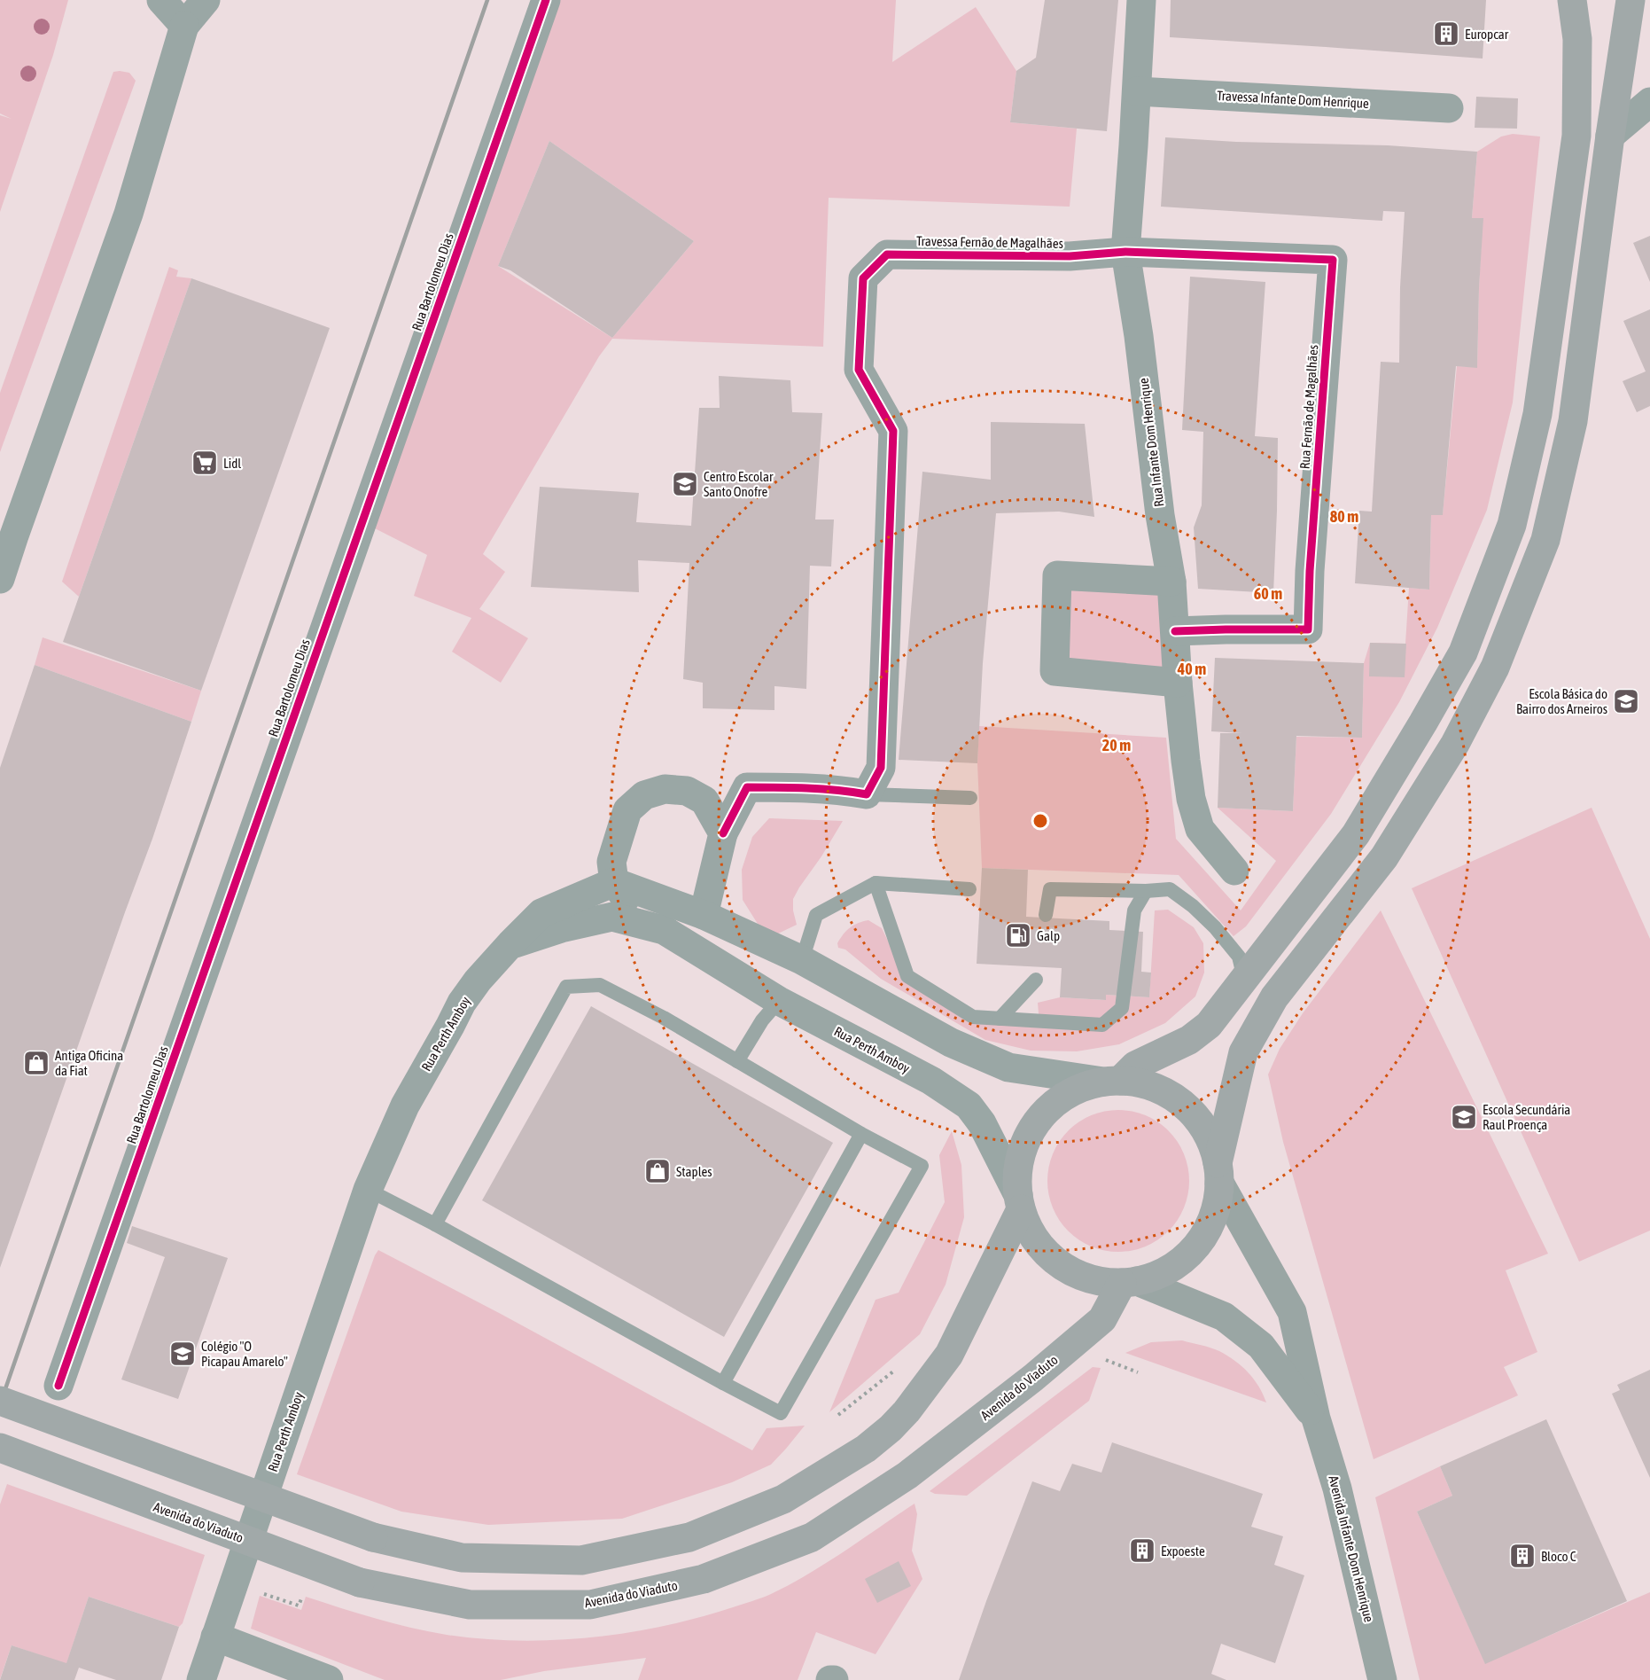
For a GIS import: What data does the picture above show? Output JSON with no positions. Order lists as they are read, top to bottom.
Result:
{
  "streets": {
    "main road": ["Avenida do Viaduto", "Avenida Infante Dom Henrique"],
    "street": [
      "Travessa Infante Dom Henrique",
      "Travessa Fernão de Magalhães",
      "Rua Bartolomeu Dias",
      "Rua Fernão de Magalhães",
      "Rua Infante Dom Henrique",
      "Rua Perth Amboy"
    ]
  },
  "crossings": [
    ["Travessa Infante Dom Henrique", "Rua Infante Dom Henrique"],
    ["Travessa Fernão de Magalhães", "Rua Fernão de Magalhães"],
    ["Travessa Fernão de Magalhães", "Rua Infante Dom Henrique"],
    ["Rua Fernão de Magalhães", "Rua Infante Dom Henrique"],
    ["Avenida do Viaduto", "Avenida Infante Dom Henrique"]
  ],
  "places": {
    "building": ["Europcar", "Expoeste", "Bloco C"],
    "supermarket": ["Lidl"],
    "school or university": [
      "Centro Escolar Santo Onofre",
      "Escola Básica do Bairro dos Arneiros",
      "Escola Secundária Raul Proença",
      "Colégio \"O Picapau Amarelo\""
    ],
    "fuel station": ["Galp"],
    "shop": ["Antiga Oficina da Fiat", "Staples"]
  },
  "rings": [
    "80 m",
    "60 m",
    "40 m",
    "20 m"
  ]
}
